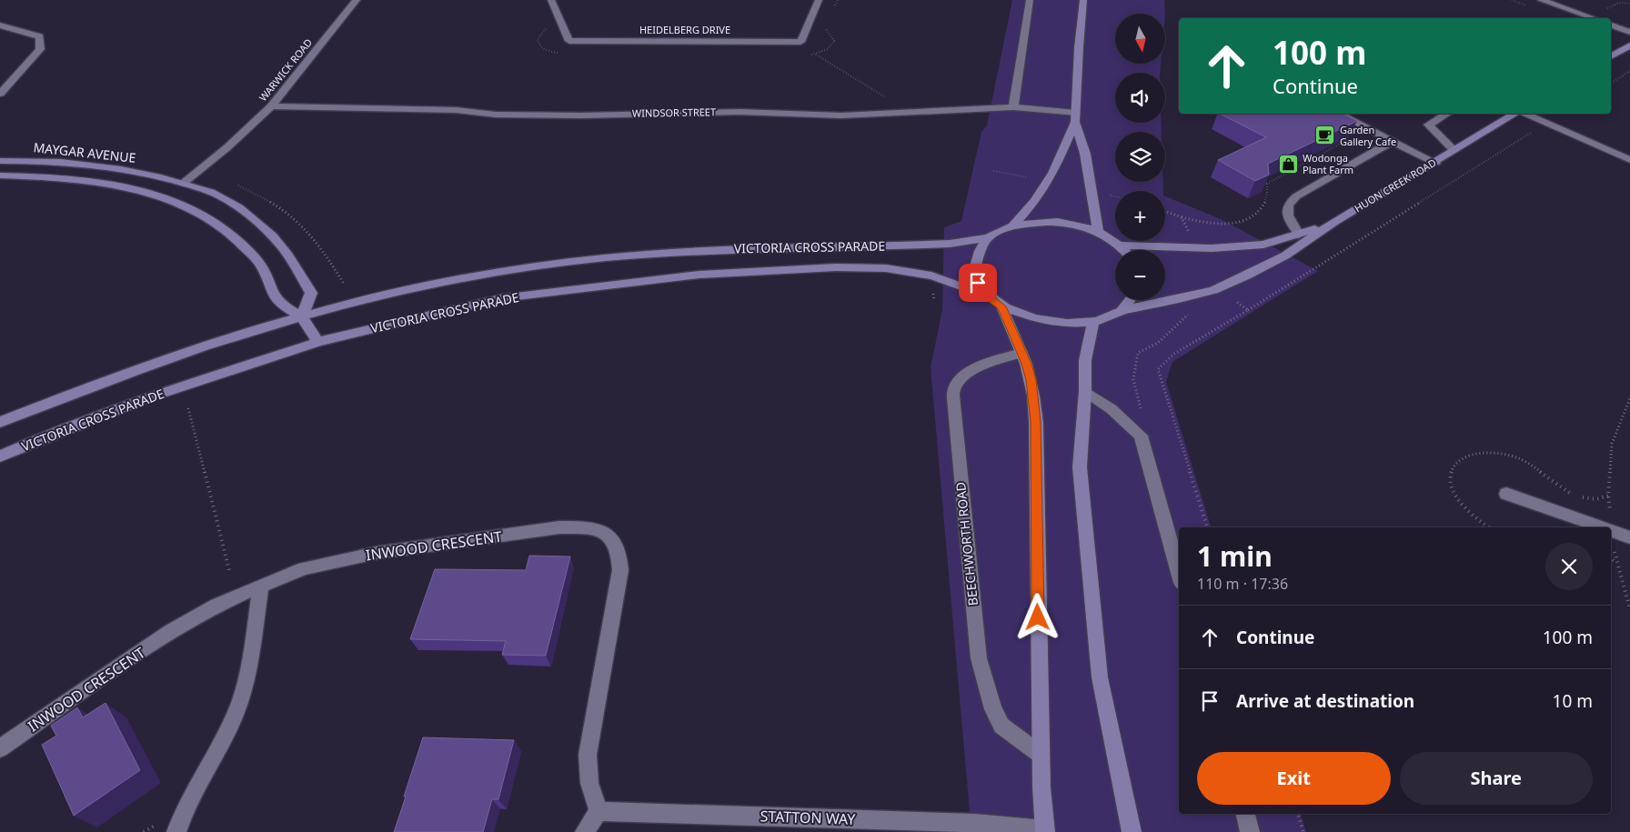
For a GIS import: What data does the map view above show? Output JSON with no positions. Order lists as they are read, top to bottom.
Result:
{
  "streets": {
    "main road": ["MAYGAR AVENUE", "HUON CREEK ROAD", "VICTORIA CROSS PARADE"],
    "street": [
      "HEIDELBERG DRIVE",
      "WARWICK ROAD",
      "WINDSOR STREET",
      "BEECHWORTH ROAD",
      "INWOOD CRESCENT",
      "STATTON WAY"
    ]
  },
  "crossings": [
    ["WARWICK ROAD", "WINDSOR STREET"],
    ["WARWICK ROAD", "MAYGAR AVENUE"],
    ["MAYGAR AVENUE", "VICTORIA CROSS PARADE"],
    ["HUON CREEK ROAD", "VICTORIA CROSS PARADE"],
    ["INWOOD CRESCENT", "STATTON WAY"]
  ],
  "places": {
    "cafe": ["Garden Gallery Cafe"],
    "shop": ["Wodonga Plant Farm"]
  },
  "north": "bottom",
  "page": {
    "map_buttons": ["+", "−"],
    "turn": ["100 m", "Continue"],
    "heading": ["1 min", "110 m · 17:36"],
    "list": [
      {
        "name": "Continue",
        "value": "100 m"
      },
      {
        "name": "Arrive at destination",
        "value": "10 m"
      }
    ],
    "buttons": ["Exit", "Share"]
  }
}
